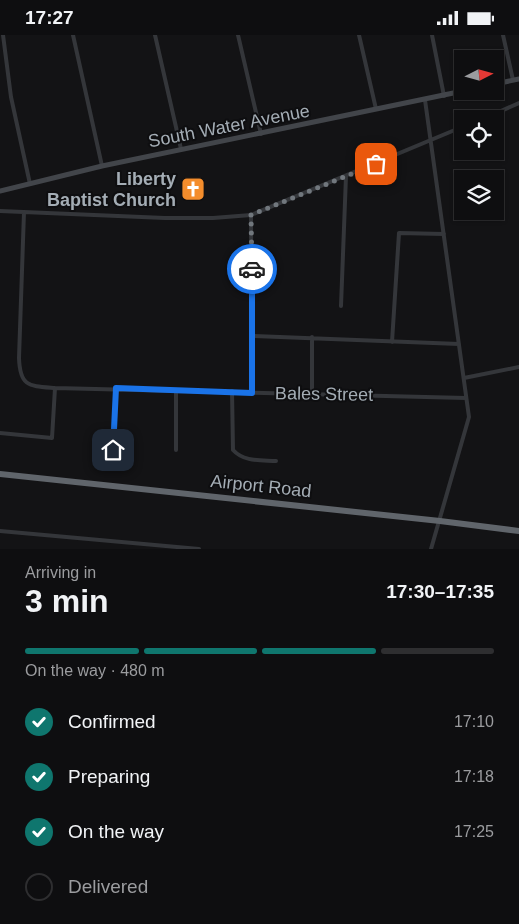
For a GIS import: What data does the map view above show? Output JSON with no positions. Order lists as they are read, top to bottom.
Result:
{
  "streets": {
    "highway": ["Airport Road"],
    "main road": ["South Water Avenue"],
    "street": ["Bales Street"]
  },
  "places": {
    "church": ["Liberty Baptist Church"]
  },
  "north": "right",
  "page": {
    "status": "17:27",
    "heading": ["3 min", "Arriving in", "17:30–17:35"],
    "bar": "On the way · 480 m",
    "list": [
      ["Confirmed", "17:10"],
      ["Preparing", "17:18"],
      ["On the way", "17:25"],
      "Delivered"
    ]
  }
}
